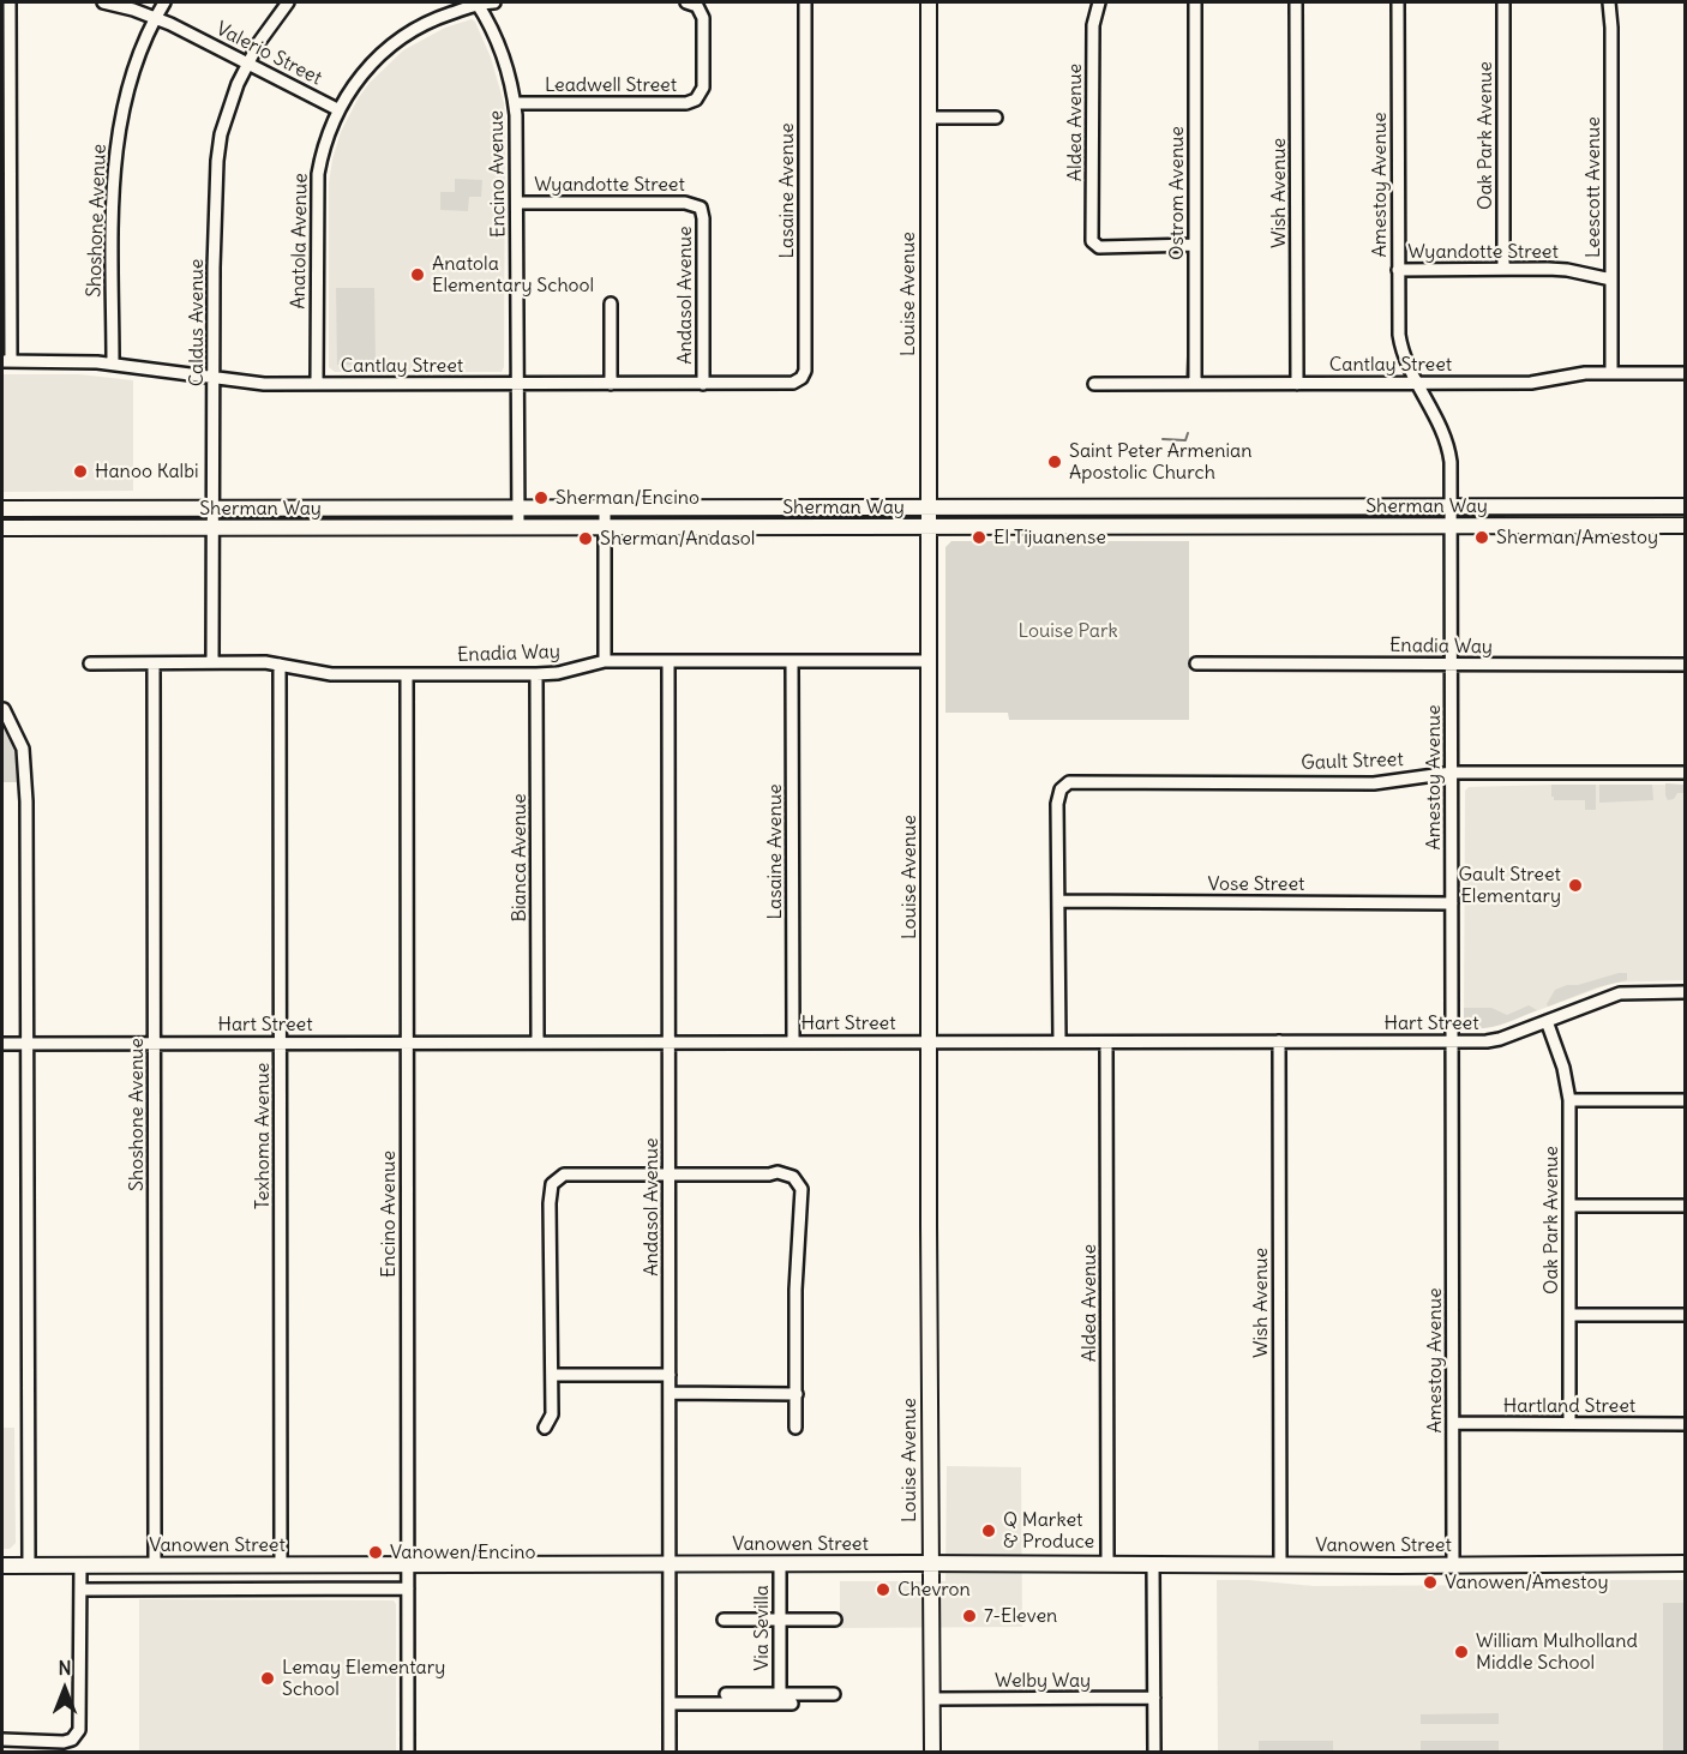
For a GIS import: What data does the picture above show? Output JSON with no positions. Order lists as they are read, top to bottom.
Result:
{
  "streets": {
    "main road": ["Louise Avenue", "Sherman Way", "Vanowen Street"],
    "street": [
      "Valerio Street",
      "Leadwell Street",
      "Aldea Avenue",
      "Oak Park Avenue",
      "Encino Avenue",
      "Wyandotte Street",
      "Amestoy Avenue",
      "Leescott Avenue",
      "Lasaine Avenue",
      "Ostrom Avenue",
      "Wish Avenue",
      "Shoshone Avenue",
      "Anatola Avenue",
      "Andasol Avenue",
      "Caldus Avenue",
      "Cantlay Street",
      "Enadia Way",
      "Gault Street",
      "Bianca Avenue",
      "Vose Street",
      "Hart Street",
      "Texhoma Avenue",
      "Hartland Street",
      "Via Sevilla",
      "Welby Way"
    ]
  },
  "crossings": [
    ["Valerio Street", "Shoshone Avenue"],
    ["Valerio Street", "Anatola Avenue"],
    ["Valerio Street", "Caldus Avenue"],
    ["Leadwell Street", "Encino Avenue"],
    ["Aldea Avenue", "Ostrom Avenue"],
    ["Aldea Avenue", "Hart Street"],
    ["Aldea Avenue", "Vanowen Street"],
    ["Oak Park Avenue", "Wyandotte Street"],
    ["Oak Park Avenue", "Hart Street"],
    ["Oak Park Avenue", "Hartland Street"],
    ["Encino Avenue", "Wyandotte Street"],
    ["Encino Avenue", "Anatola Avenue"],
    ["Encino Avenue", "Cantlay Street"],
    ["Encino Avenue", "Sherman Way"],
    ["Encino Avenue", "Enadia Way"],
    ["Encino Avenue", "Hart Street"],
    ["Encino Avenue", "Vanowen Street"],
    ["Wyandotte Street", "Amestoy Avenue"],
    ["Wyandotte Street", "Leescott Avenue"],
    ["Wyandotte Street", "Andasol Avenue"],
    ["Amestoy Avenue", "Cantlay Street"],
    ["Amestoy Avenue", "Sherman Way"],
    ["Amestoy Avenue", "Enadia Way"],
    ["Amestoy Avenue", "Gault Street"],
    ["Amestoy Avenue", "Vose Street"],
    ["Amestoy Avenue", "Hart Street"],
    ["Amestoy Avenue", "Hartland Street"],
    ["Amestoy Avenue", "Vanowen Street"],
    ["Leescott Avenue", "Cantlay Street"],
    ["Lasaine Avenue", "Cantlay Street"],
    ["Lasaine Avenue", "Enadia Way"],
    ["Lasaine Avenue", "Hart Street"],
    ["Ostrom Avenue", "Cantlay Street"],
    ["Wish Avenue", "Cantlay Street"],
    ["Wish Avenue", "Hart Street"],
    ["Wish Avenue", "Vanowen Street"],
    ["Shoshone Avenue", "Cantlay Street"],
    ["Shoshone Avenue", "Enadia Way"],
    ["Shoshone Avenue", "Hart Street"],
    ["Shoshone Avenue", "Vanowen Street"],
    ["Anatola Avenue", "Cantlay Street"],
    ["Louise Avenue", "Sherman Way"],
    ["Louise Avenue", "Enadia Way"],
    ["Louise Avenue", "Hart Street"],
    ["Louise Avenue", "Vanowen Street"],
    ["Louise Avenue", "Welby Way"],
    ["Andasol Avenue", "Cantlay Street"],
    ["Andasol Avenue", "Enadia Way"],
    ["Andasol Avenue", "Hart Street"],
    ["Andasol Avenue", "Vanowen Street"],
    ["Caldus Avenue", "Cantlay Street"],
    ["Caldus Avenue", "Sherman Way"],
    ["Caldus Avenue", "Enadia Way"],
    ["Enadia Way", "Bianca Avenue"],
    ["Enadia Way", "Texhoma Avenue"],
    ["Gault Street", "Vose Street"],
    ["Bianca Avenue", "Hart Street"],
    ["Hart Street", "Texhoma Avenue"],
    ["Texhoma Avenue", "Vanowen Street"],
    ["Vanowen Street", "Via Sevilla"]
  ],
  "parks": ["Louise Park"],
  "places": [
    "Anatola Elementary School",
    "Saint Peter Armenian Apostolic Church",
    "Hanoo Kalbi",
    "Sherman/Encino",
    "El Tijuanense",
    "Sherman/Amestoy",
    "Sherman/Andasol",
    "Gault Street Elementary",
    "Q Market & Produce",
    "Vanowen/Encino",
    "Vanowen/Amestoy",
    "Chevron",
    "7-Eleven",
    "William Mulholland Middle School",
    "Lemay Elementary School"
  ],
  "north": "top"
}
